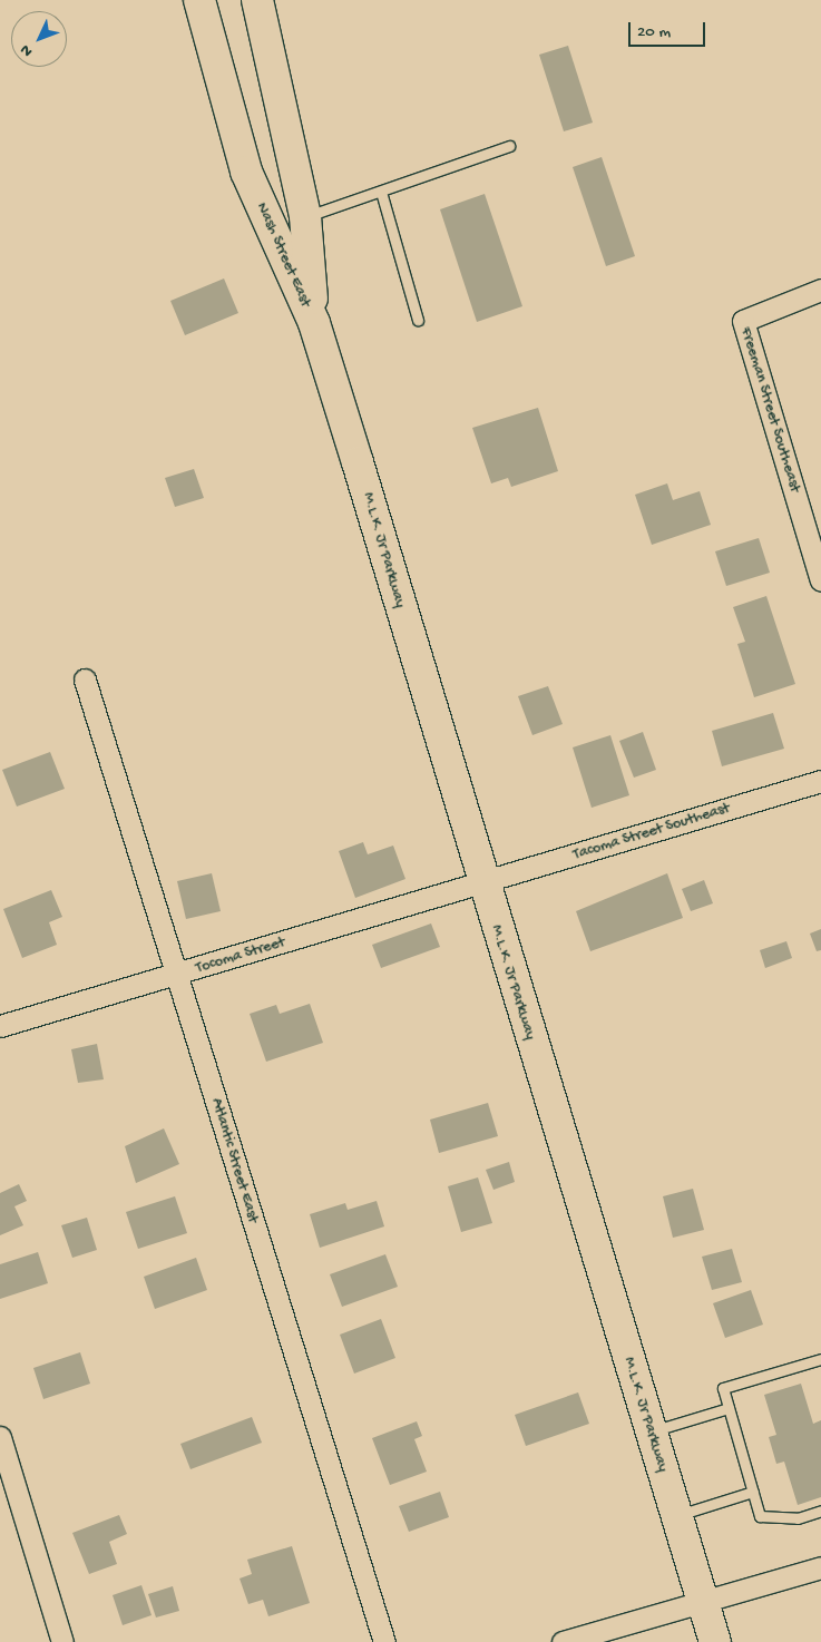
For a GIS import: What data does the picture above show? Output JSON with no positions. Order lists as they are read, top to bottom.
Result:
{
  "streets": {
    "main road": ["Nash Street East", "M.L.K. Jr Parkway"],
    "street": [
      "Freeman Street Southeast",
      "Tacoma Street Southeast",
      "Tocoma Street",
      "Atlantic Street East"
    ]
  },
  "crossings": [
    ["Nash Street East", "M.L.K. Jr Parkway"],
    ["M.L.K. Jr Parkway", "Tacoma Street Southeast"],
    ["M.L.K. Jr Parkway", "Tocoma Street"],
    ["Tacoma Street Southeast", "Tocoma Street"],
    ["Tocoma Street", "Atlantic Street East"]
  ],
  "scale_bar": "20 m",
  "north": "bottom left"
}
